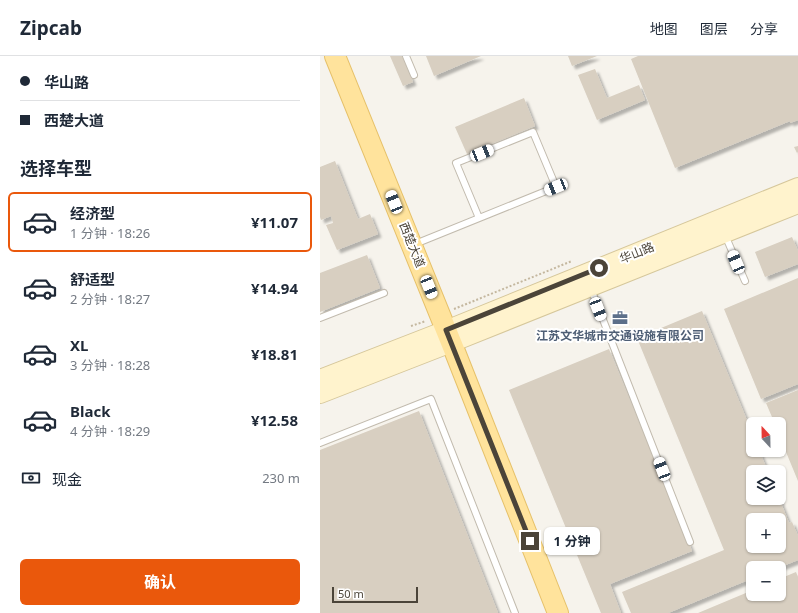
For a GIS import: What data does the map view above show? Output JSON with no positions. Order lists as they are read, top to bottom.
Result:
{
  "streets": {
    "main road": ["西楚大道"],
    "street": ["华山路"]
  },
  "crossings": [
    ["西楚大道", "华山路"]
  ],
  "places": {
    "office": ["江苏文华城市交通设施有限公司"]
  },
  "scale_bar": "50 m",
  "north": "top",
  "page": {
    "header": "Zipcab",
    "nav": ["地图", "图层", "分享"],
    "banner": ["华山路", "西楚大道"],
    "heading": "选择车型",
    "list": [
      {
        "name": "经济型",
        "note": "1 分钟 · 18:26",
        "value": "¥11.07"
      },
      {
        "name": "舒适型",
        "note": "2 分钟 · 18:27",
        "value": "¥14.94"
      },
      {
        "name": "XL",
        "note": "3 分钟 · 18:28",
        "value": "¥18.81"
      },
      {
        "name": "Black",
        "note": "4 分钟 · 18:29",
        "value": "¥12.58"
      }
    ],
    "map_buttons": ["+", "−"],
    "pay": ["现金", "230 m"],
    "bubble": "1 分钟",
    "buttons": "确认",
    "scale": "50 m"
  }
}
